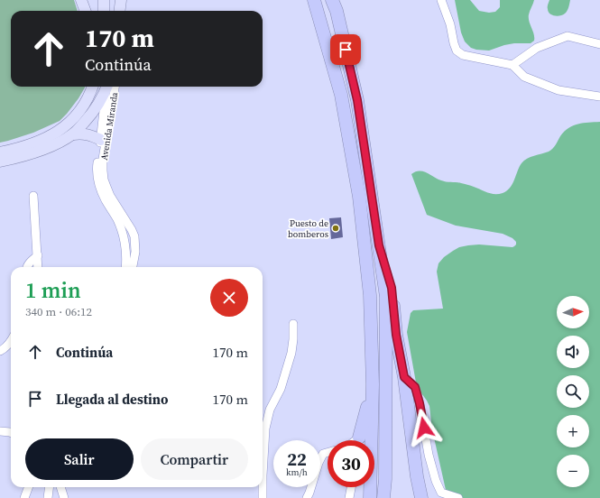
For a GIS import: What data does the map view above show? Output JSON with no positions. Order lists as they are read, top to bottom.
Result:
{
  "streets": {
    "street": ["Avenida Miranda"]
  },
  "places": ["Puesto de bomberos"],
  "north": "right",
  "page": {
    "turn": ["170 m", "Continúa"],
    "heading": ["1 min", "340 m · 06:12"],
    "map_buttons": ["+", "−"],
    "list": [
      {
        "name": "Continúa",
        "value": "170 m"
      },
      {
        "name": "Llegada al destino",
        "value": "170 m"
      }
    ],
    "buttons": ["Salir", "Compartir"],
    "speed": "22 km/h",
    "limit": "30"
  }
}
